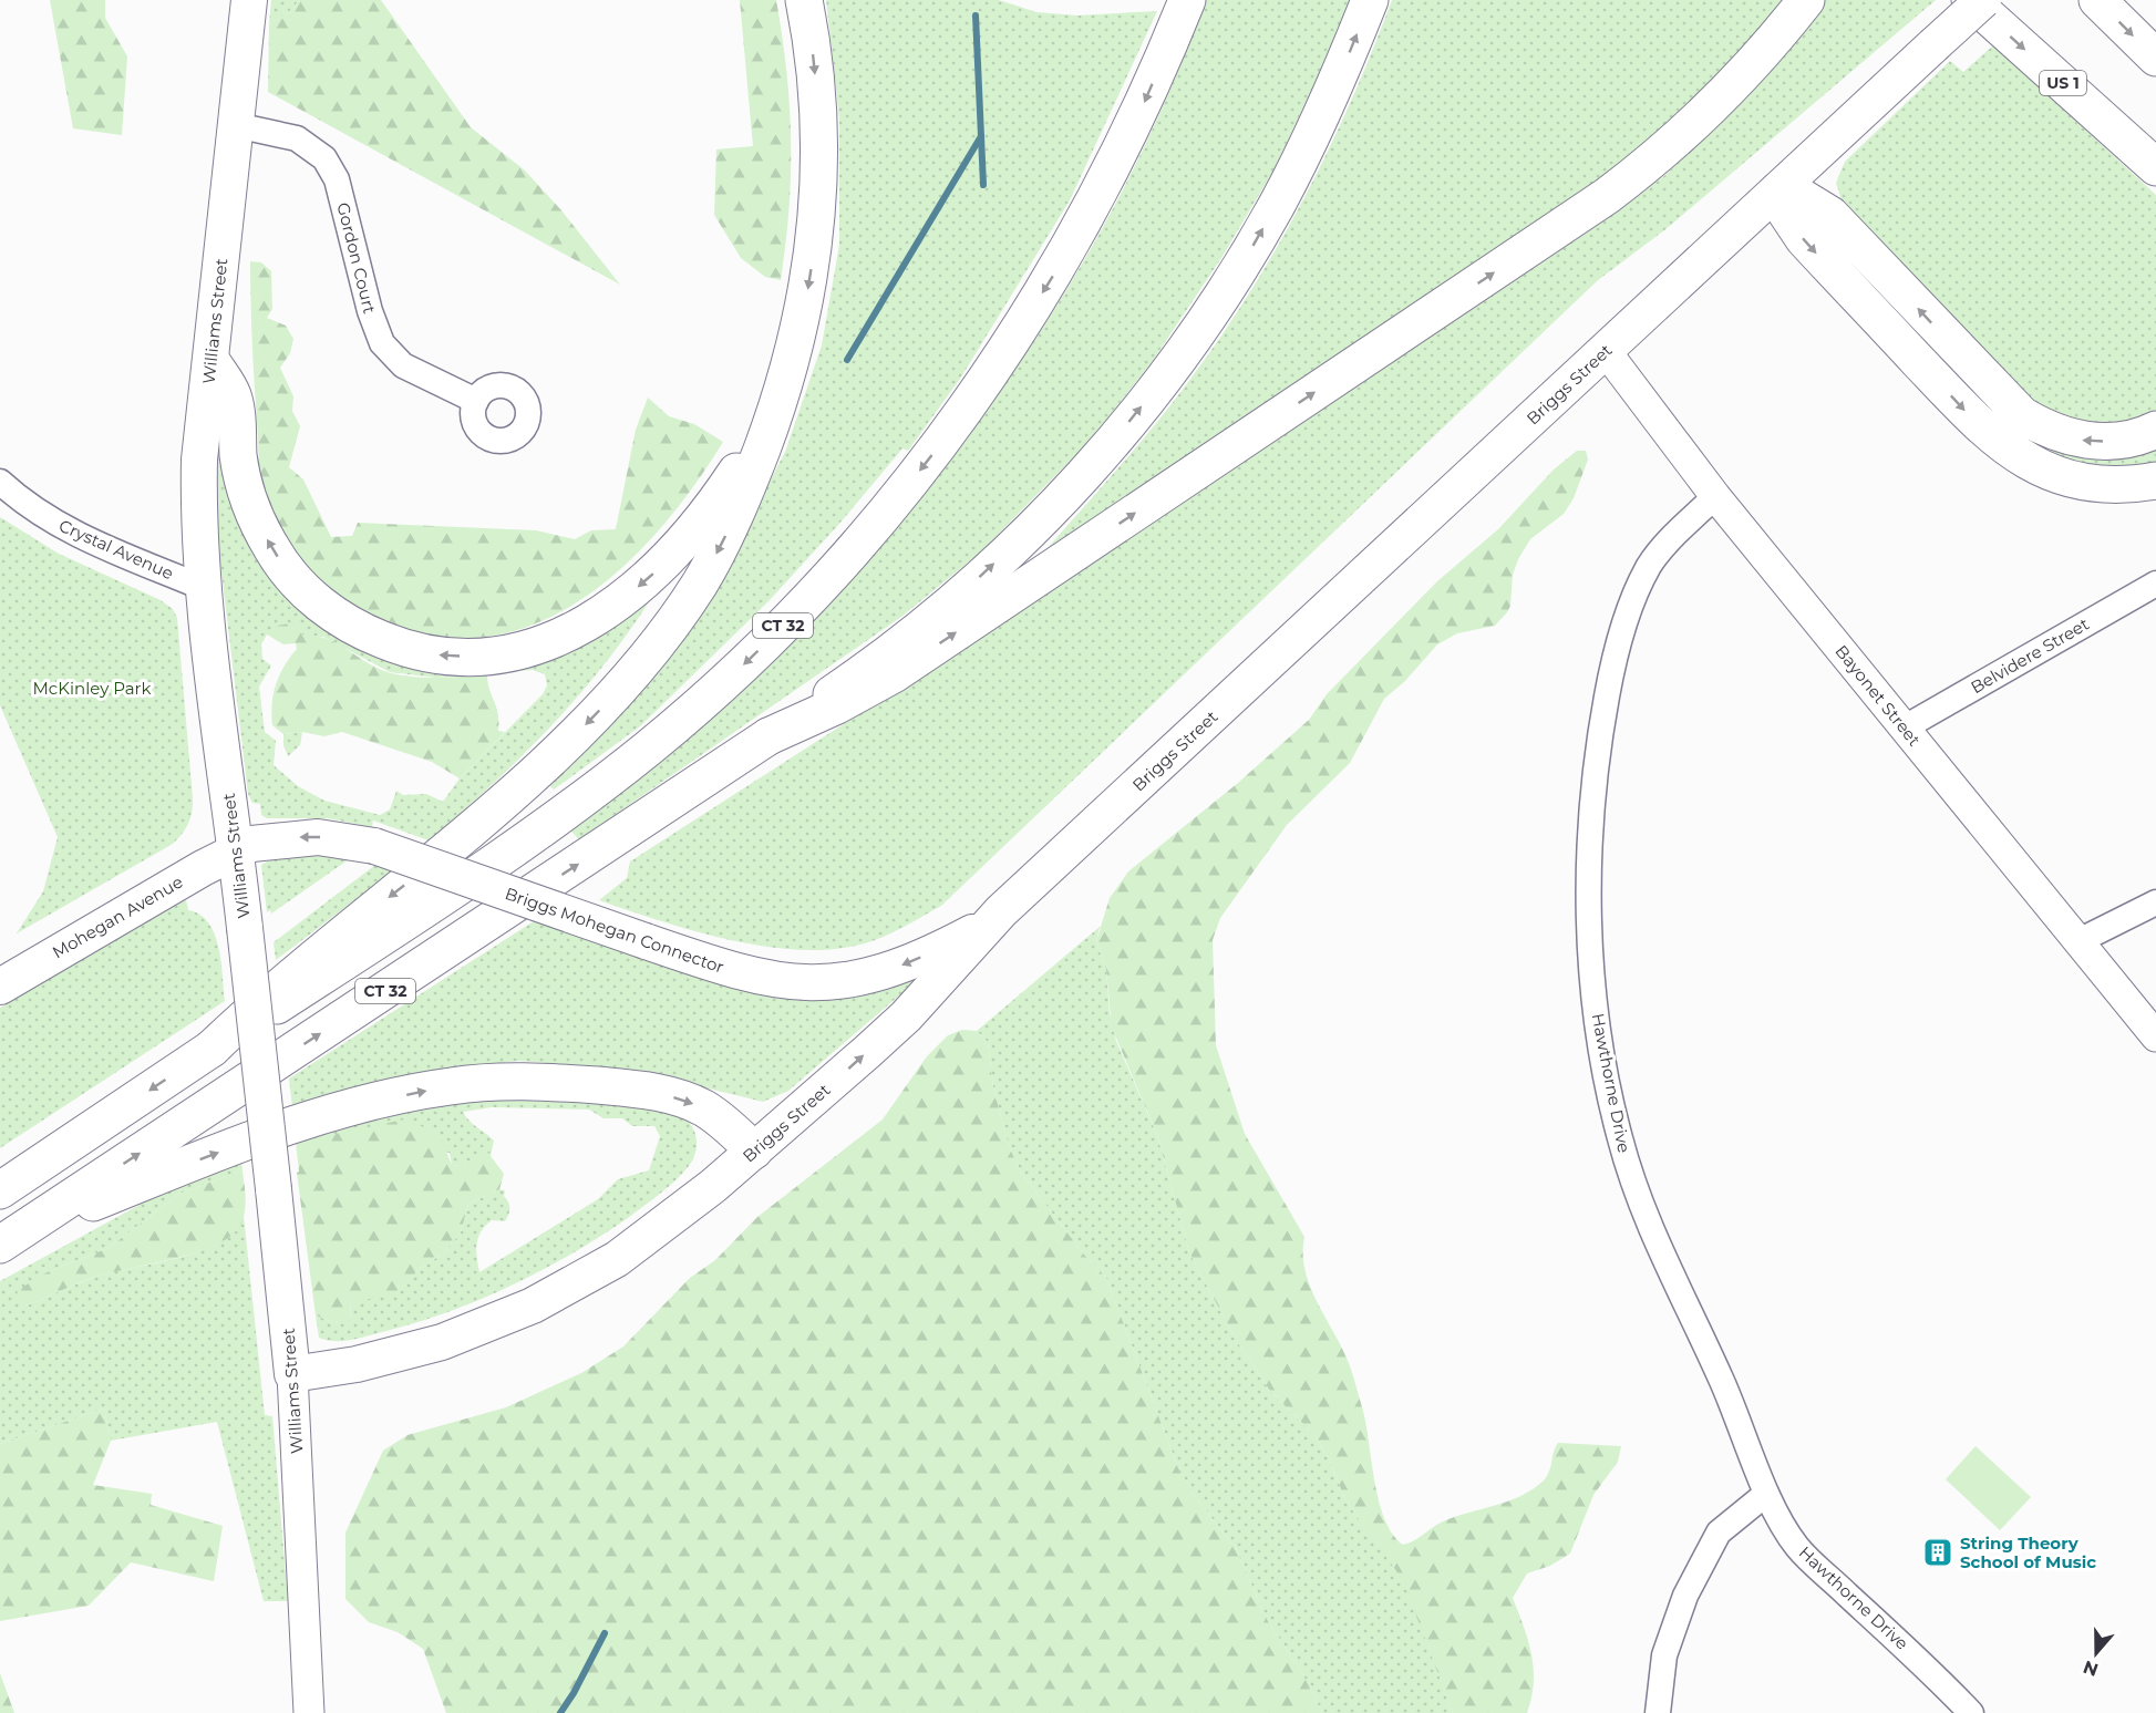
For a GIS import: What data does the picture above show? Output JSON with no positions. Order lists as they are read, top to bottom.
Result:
{
  "streets": {
    "main road": [
      "US 1",
      "Williams Street",
      "Briggs Street",
      "CT 32",
      "Mohegan Avenue",
      "Briggs Mohegan Connector"
    ],
    "street": [
      "Gordon Court",
      "Crystal Avenue",
      "Belvidere Street",
      "Bayonet Street",
      "Hawthorne Drive"
    ]
  },
  "crossings": [
    ["Gordon Court", "Williams Street"],
    ["Williams Street", "Briggs Street"],
    ["Williams Street", "Crystal Avenue"],
    ["Williams Street", "Mohegan Avenue"],
    ["Williams Street", "Briggs Mohegan Connector"],
    ["Briggs Street", "Bayonet Street"],
    ["Briggs Street", "Briggs Mohegan Connector"],
    ["Belvidere Street", "Bayonet Street"],
    ["Bayonet Street", "Hawthorne Drive"],
    ["Mohegan Avenue", "Briggs Mohegan Connector"]
  ],
  "parks": ["McKinley Park"],
  "places": {
    "building": ["String Theory School of Music"]
  },
  "north": "bottom"
}
